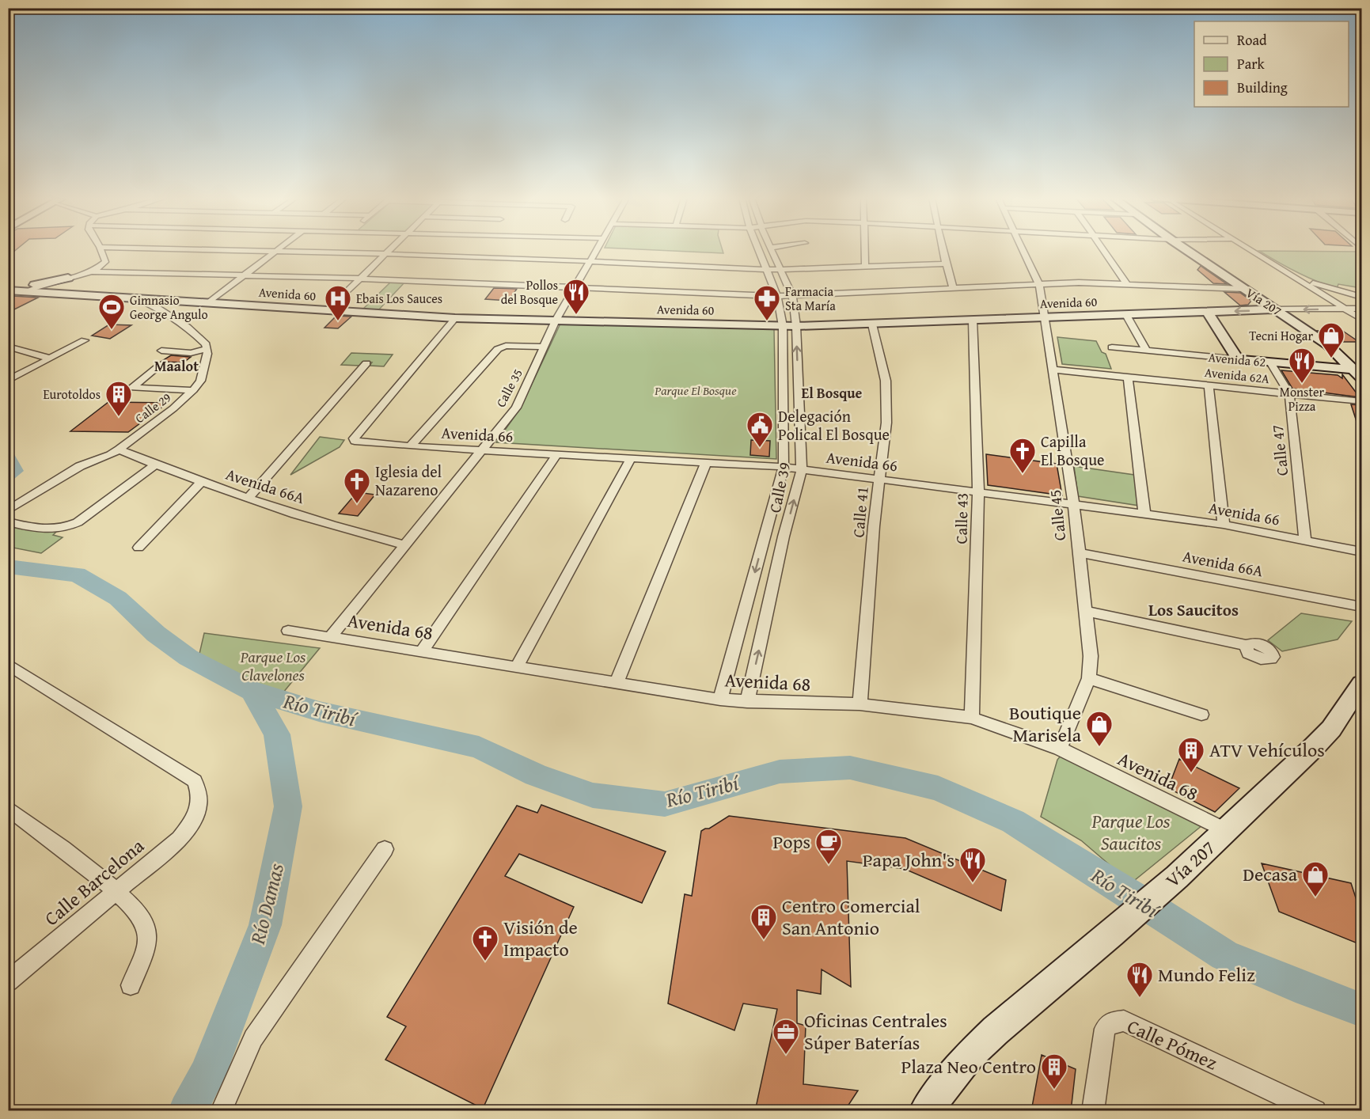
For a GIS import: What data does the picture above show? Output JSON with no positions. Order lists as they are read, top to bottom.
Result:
{
  "streets": {
    "street": [
      "Avenida 60",
      "Vía 207",
      "Avenida 62",
      "Avenida 62A",
      "Calle 35",
      "Calle 29",
      "Avenida 66",
      "Calle 47",
      "Avenida 66A",
      "Calle 39",
      "Calle 41",
      "Calle 45",
      "Calle 43",
      "Avenida 68",
      "Calle Barcelona",
      "Calle Pómez"
    ]
  },
  "crossings": [
    ["Avenida 60", "Vía 207"],
    ["Avenida 60", "Calle 35"],
    ["Avenida 60", "Avenida 66"],
    ["Avenida 60", "Calle 39"],
    ["Avenida 60", "Calle 41"],
    ["Avenida 60", "Calle 45"],
    ["Avenida 60", "Calle 43"],
    ["Vía 207", "Avenida 62"],
    ["Vía 207", "Avenida 68"],
    ["Avenida 62", "Calle 47"],
    ["Avenida 62A", "Calle 47"],
    ["Avenida 62A", "Calle 45"],
    ["Calle 35", "Avenida 66"],
    ["Calle 35", "Avenida 66A"],
    ["Calle 35", "Avenida 68"],
    ["Calle 29", "Avenida 66A"],
    ["Avenida 66", "Calle 47"],
    ["Avenida 66", "Calle 39"],
    ["Avenida 66", "Calle 41"],
    ["Avenida 66", "Calle 45"],
    ["Avenida 66", "Calle 43"],
    ["Avenida 66A", "Calle 45"],
    ["Calle 39", "Avenida 68"],
    ["Calle 41", "Avenida 68"],
    ["Calle 45", "Avenida 68"],
    ["Calle 43", "Avenida 68"]
  ],
  "districts": ["Maalot", "El Bosque", "Los Saucitos"],
  "water": ["Río Tiribí", "Río Damas"],
  "parks": ["Parque El Bosque", "Parque Los Clavelones", "Parque Los Saucitos"],
  "places": {
    "restaurant": [
      "Pollos del Bosque",
      "Monster Pizza",
      "Papa John's",
      "Mundo Feliz"
    ],
    "hospital": ["Ebais Los Sauces"],
    "pharmacy": ["Farmacia Sta María"],
    "sports": ["Gimnasio George Angulo"],
    "shop": ["Tecni Hogar", "Boutique Marisela", "Decasa"],
    "building": [
      "Eurotoldos",
      "ATV Vehículos",
      "Centro Comercial San Antonio",
      "Plaza Neo Centro"
    ],
    "public building": ["Delegación Polical El Bosque"],
    "church": ["Capilla El Bosque", "Iglesia del Nazareno", "Visión de Impacto"],
    "cafe": ["Pops"],
    "office": ["Oficinas Centrales Súper Baterías"]
  },
  "legend": ["Road", "Park", "Building"]
}
